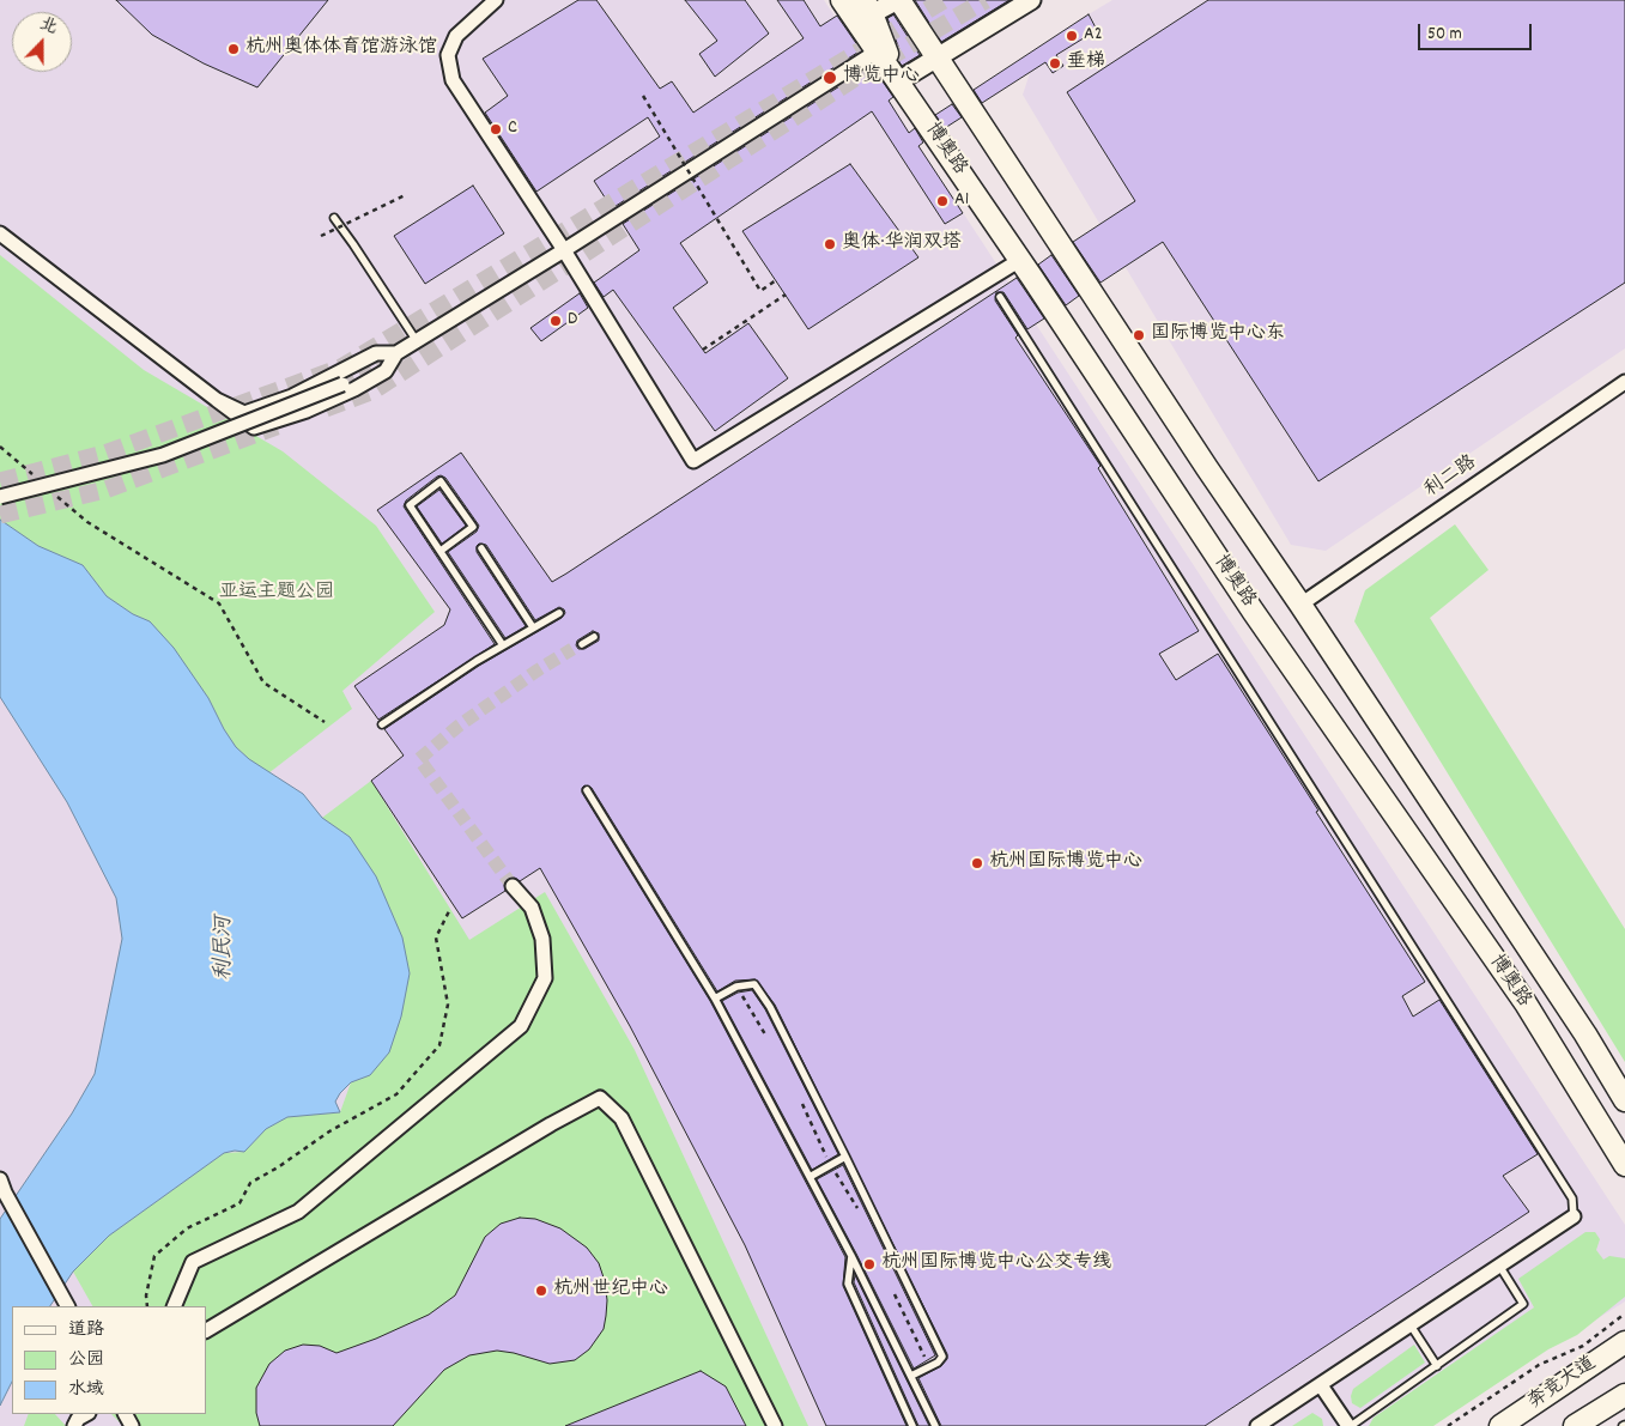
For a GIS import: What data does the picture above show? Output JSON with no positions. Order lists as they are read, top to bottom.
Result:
{
  "streets": {
    "main road": ["博奥路", "奔竞大道"],
    "street": ["利二路"]
  },
  "crossings": [
    ["博奥路", "利二路"]
  ],
  "water": ["利民河"],
  "parks": ["亚运主题公园"],
  "places": [
    "A2",
    "杭州奥体体育馆游泳馆",
    "垂梯",
    "博览中心",
    "C",
    "A1",
    "奥体·华润双塔",
    "D",
    "国际博览中心东",
    "杭州国际博览中心",
    "杭州国际博览中心公交专线",
    "杭州世纪中心"
  ],
  "legend": ["道路", "公园", "水域"],
  "scale_bar": "50 m",
  "north": "top"
}
